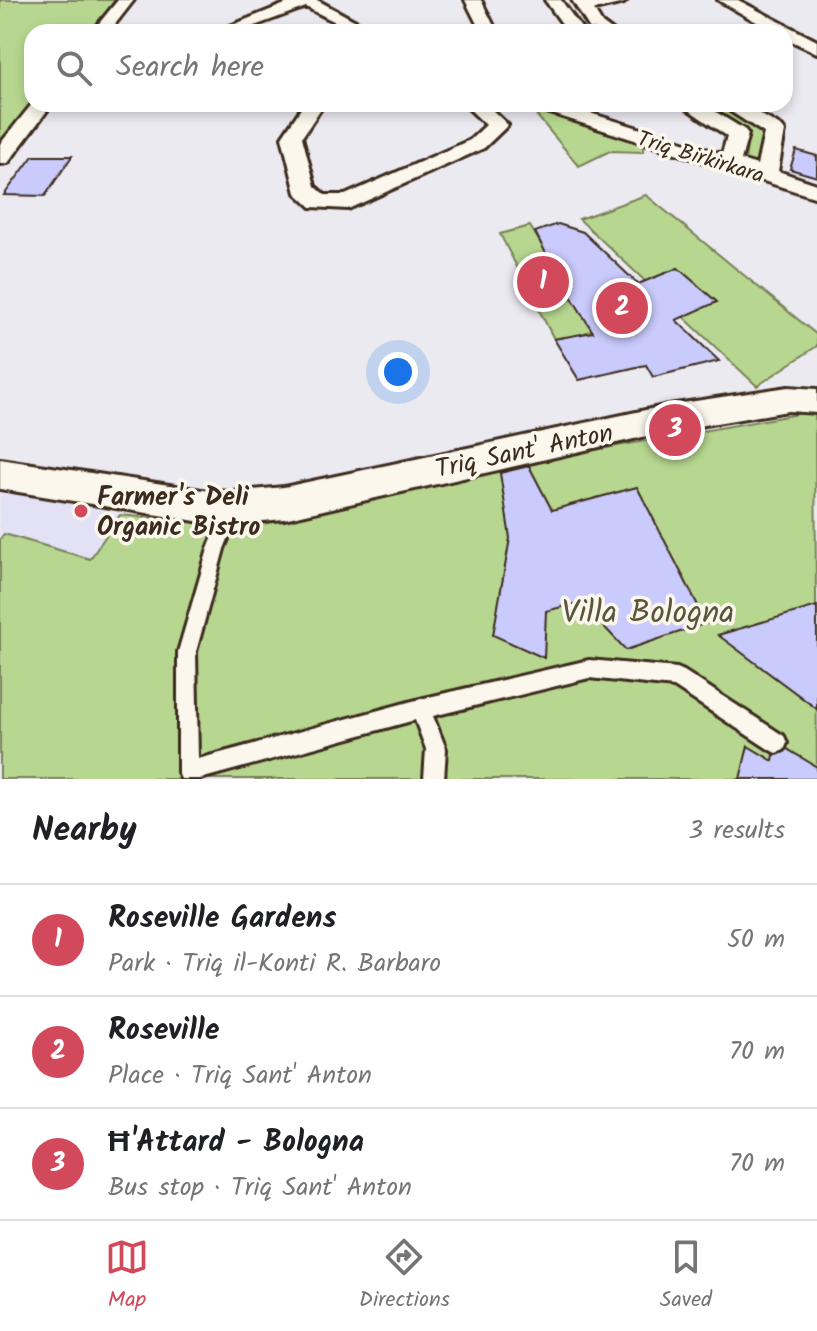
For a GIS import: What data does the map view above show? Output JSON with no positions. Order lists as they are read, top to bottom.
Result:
{
  "streets": {
    "street": ["Triq Birkirkara", "Triq Sant' Anton"]
  },
  "parks": ["Villa Bologna"],
  "places": ["Farmer's Deli Organic Bistro"],
  "page": {
    "search": "Search here",
    "pins": ["1", "2", "3"],
    "heading": ["Nearby", "3 results"],
    "list": [
      {
        "mark": "1",
        "name": "Roseville Gardens",
        "note": "Park · Triq il-Konti R. Barbaro",
        "value": "50 m"
      },
      {
        "mark": "2",
        "name": "Roseville",
        "note": "Place · Triq Sant' Anton",
        "value": "70 m"
      },
      {
        "mark": "3",
        "name": "Ħ'Attard - Bologna",
        "note": "Bus stop · Triq Sant' Anton",
        "value": "70 m"
      }
    ],
    "nav": ["Map", "Directions", "Saved"]
  }
}
